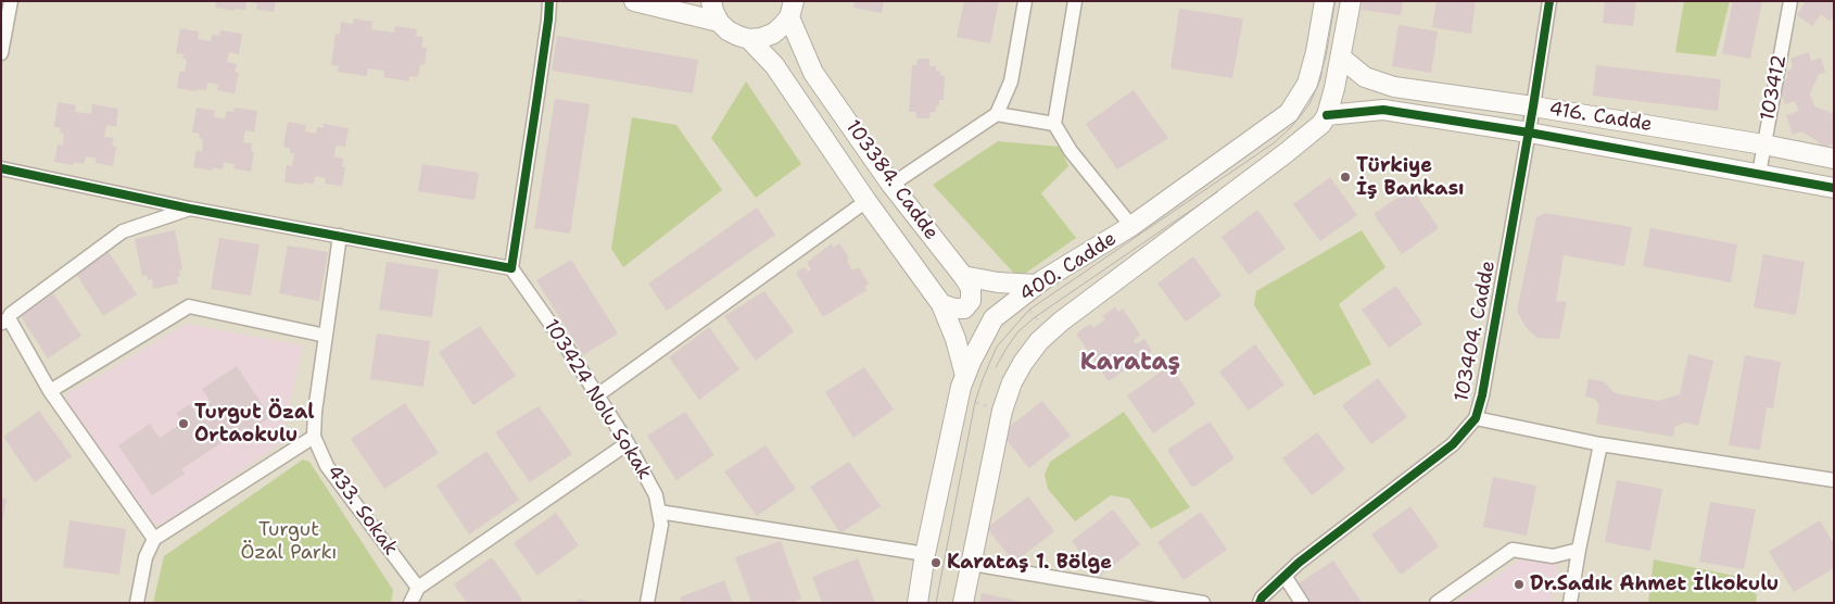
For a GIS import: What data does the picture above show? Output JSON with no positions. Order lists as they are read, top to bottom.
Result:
{
  "streets": {
    "street": [
      "103412",
      "416. Cadde",
      "103384. Cadde",
      "400. Cadde",
      "103404. Cadde",
      "103424 Nolu Sokak",
      "433. Sokak"
    ]
  },
  "crossings": [
    ["103412", "416. Cadde"],
    ["416. Cadde", "400. Cadde"],
    ["416. Cadde", "103404. Cadde"]
  ],
  "districts": ["Karataş"],
  "parks": ["Turgut Özal Parkı"],
  "places": [
    "Türkiye İş Bankası",
    "Turgut Özal Ortaokulu",
    "Karataş 1. Bölge",
    "Dr.Sadık Ahmet İlkokulu"
  ]
}
